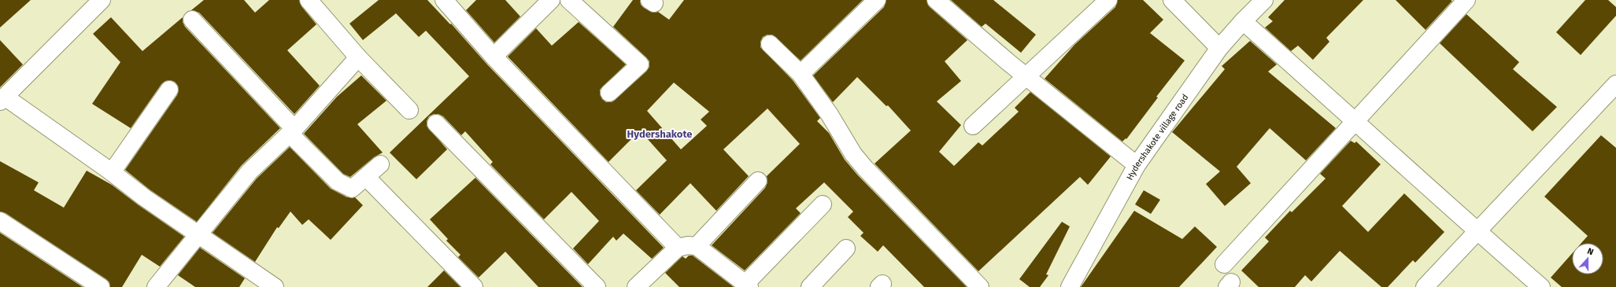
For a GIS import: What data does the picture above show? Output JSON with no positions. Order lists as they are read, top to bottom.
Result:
{
  "streets": {
    "street": ["Hydershakote village road"]
  },
  "districts": ["Hydershakote"],
  "north": "top"
}
